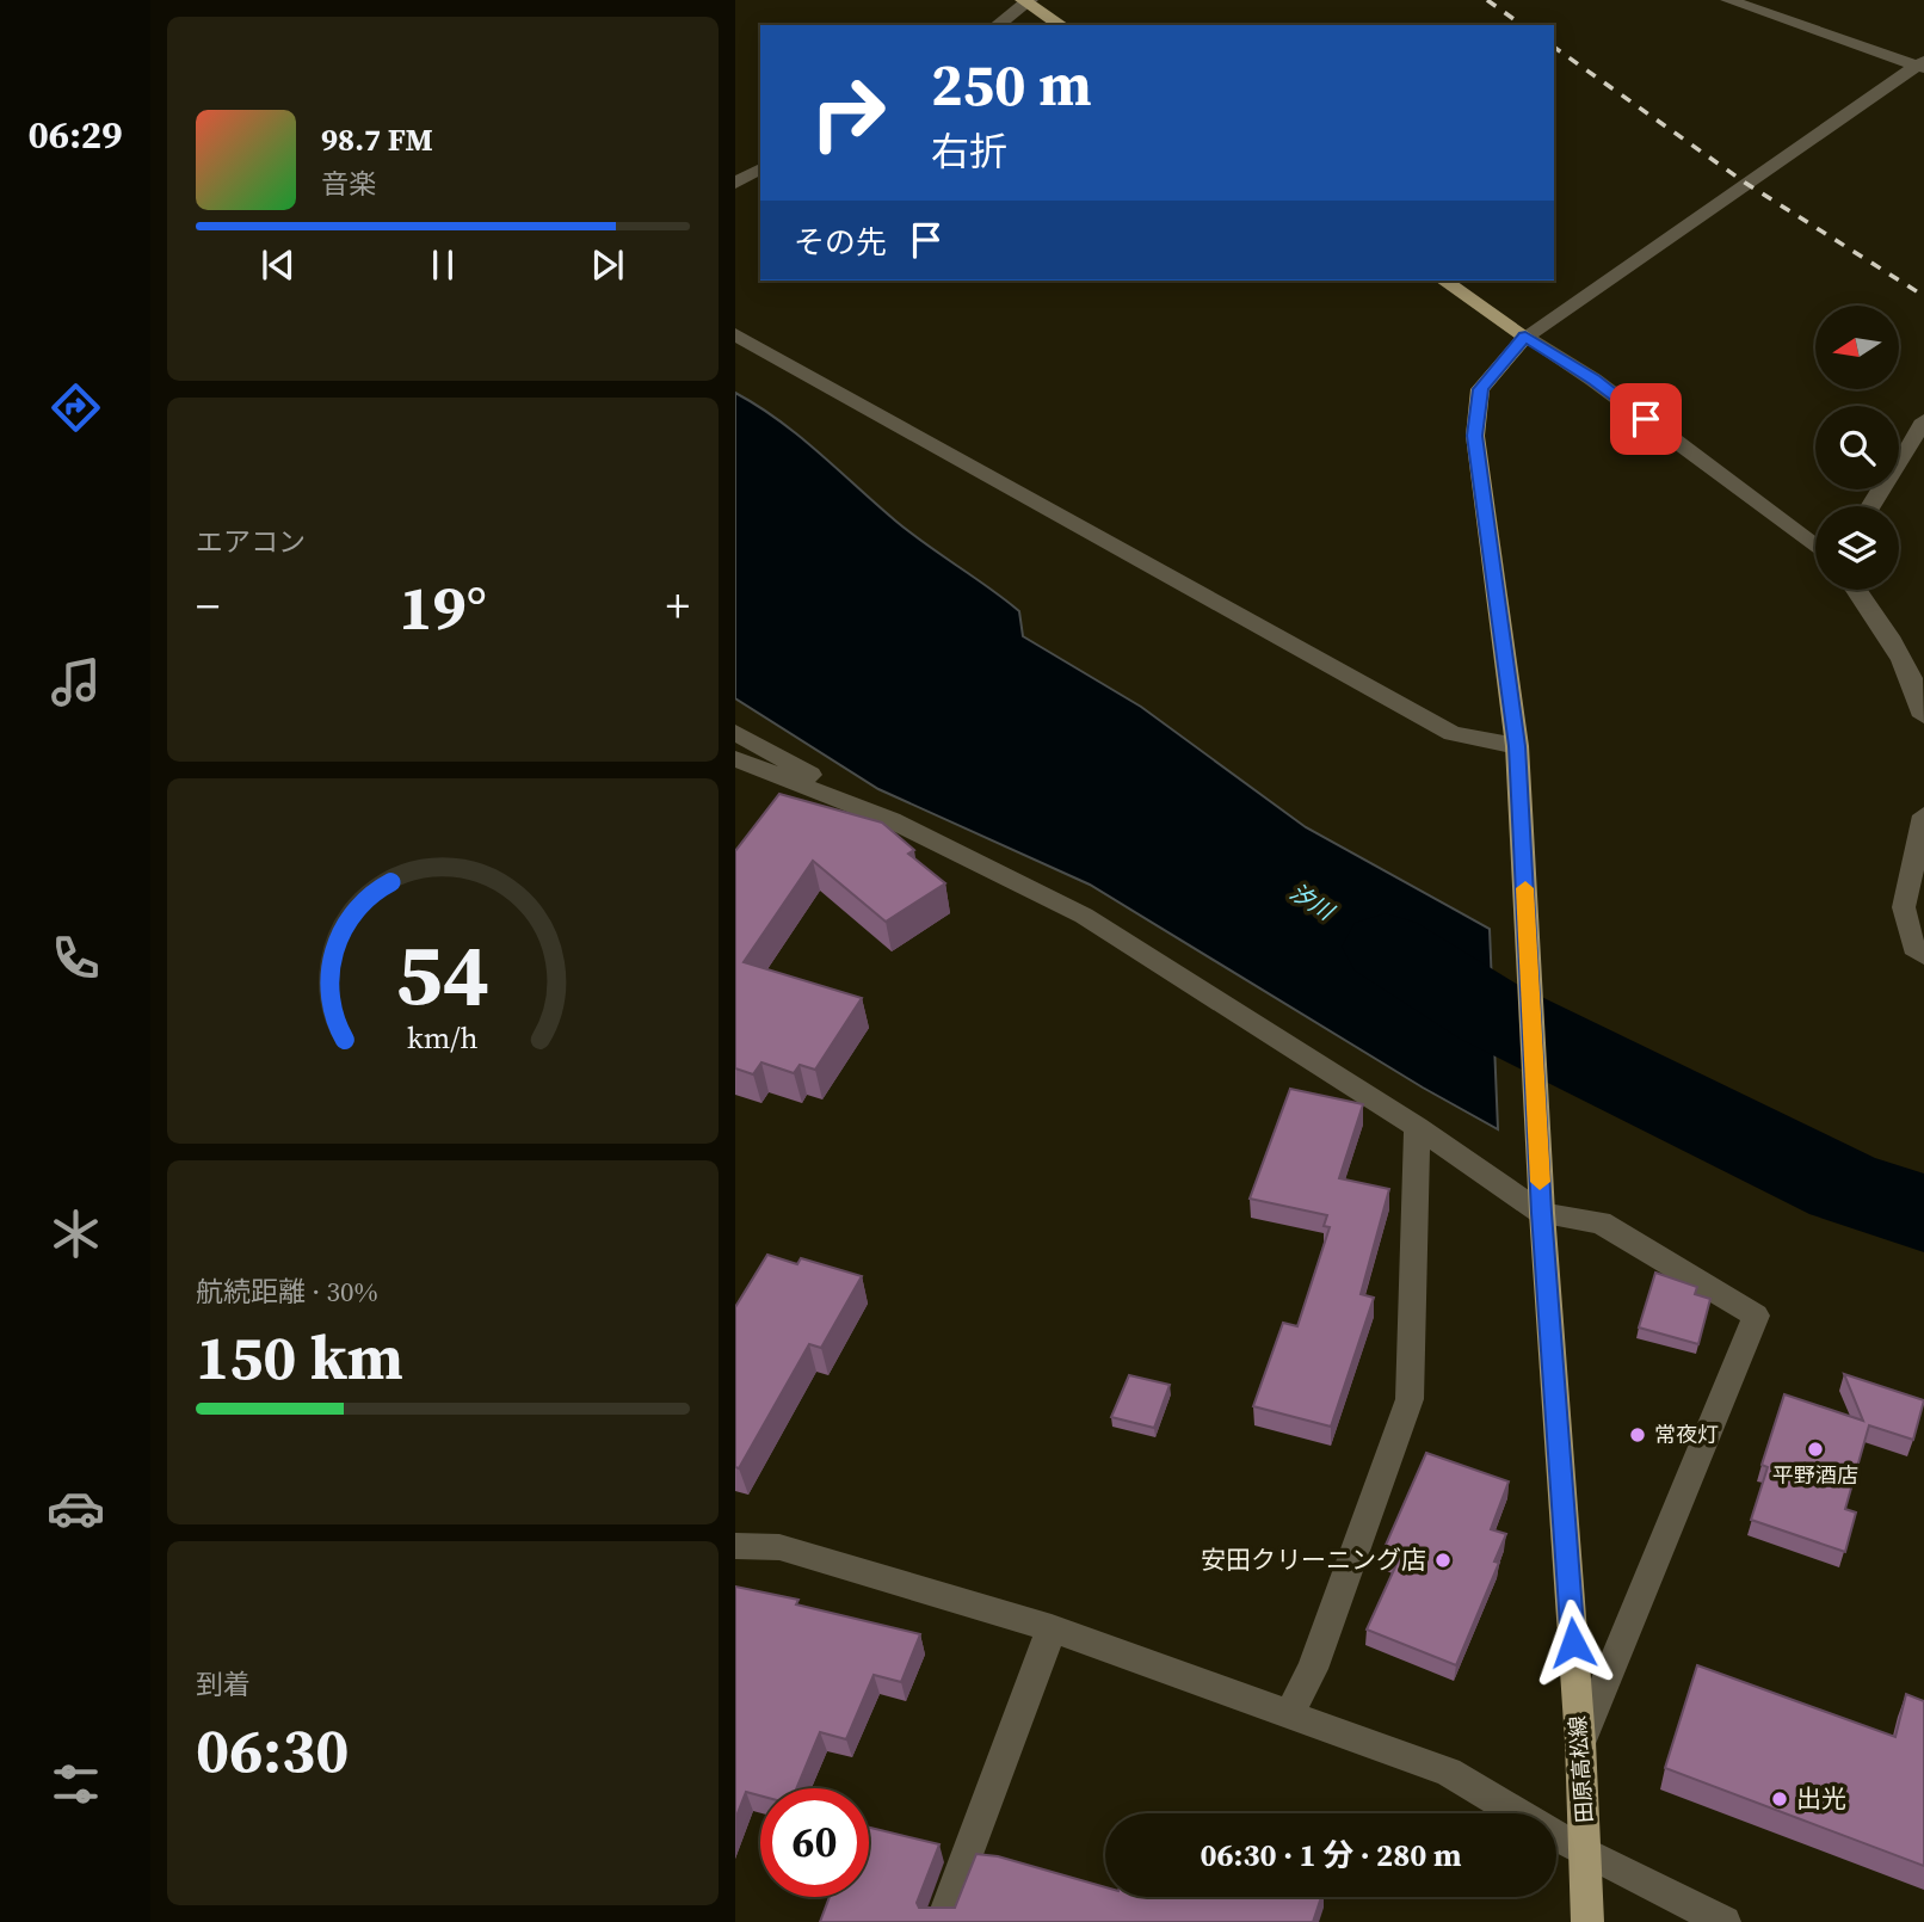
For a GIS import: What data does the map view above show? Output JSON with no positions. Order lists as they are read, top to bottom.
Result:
{
  "streets": {
    "main road": ["田原高松線"]
  },
  "water": ["汐川"],
  "places": [
    "常夜灯",
    "平野酒店",
    "安田クリーニング店",
    "出光"
  ],
  "north": "left",
  "page": {
    "tabs": "06:29",
    "turn": ["250 m", "右折"],
    "song": ["98.7 FM", "音楽"],
    "then": "その先",
    "tile": [
      "エアコン",
      ["航続距離 · 30%", "150 km"],
      ["到着", "06:30"]
    ],
    "heat": ["−", "19°", "+"],
    "limit": "60",
    "trip": "06:30 · 1 分 · 280 m",
    "gauge": ["54", "km/h"]
  }
}
